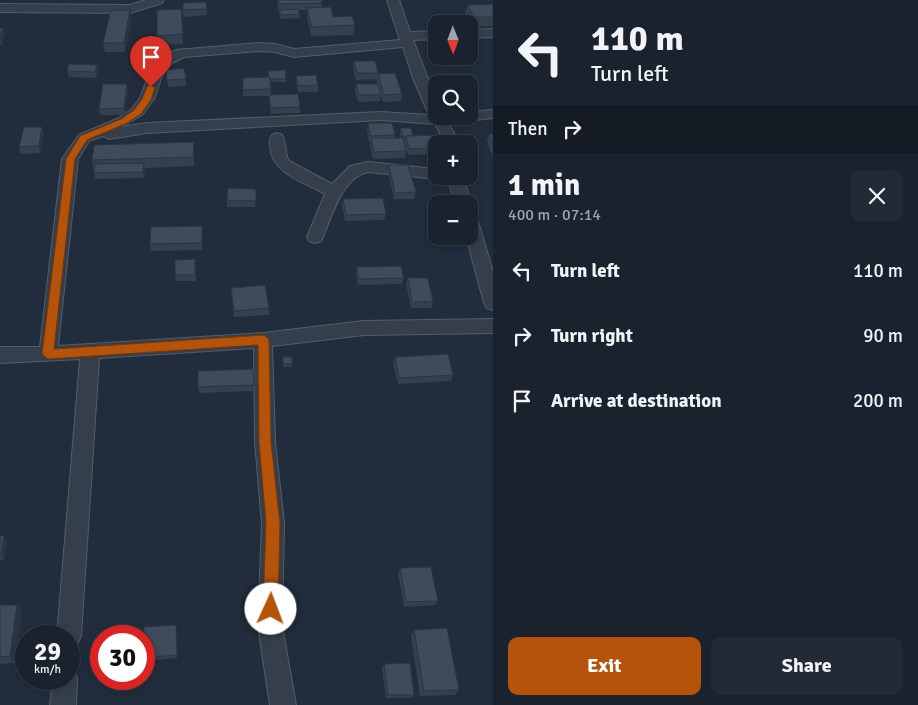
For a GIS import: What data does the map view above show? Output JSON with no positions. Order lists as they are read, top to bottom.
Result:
{
  "north": "bottom",
  "page": {
    "turn": ["110 m", "Turn left"],
    "map_buttons": ["+", "−"],
    "then": "Then",
    "heading": ["1 min", "400 m · 07:14"],
    "list": [
      {
        "name": "Turn left",
        "value": "110 m"
      },
      {
        "name": "Turn right",
        "value": "90 m"
      },
      {
        "name": "Arrive at destination",
        "value": "200 m"
      }
    ],
    "speed": "29 km/h",
    "limit": "30",
    "buttons": ["Exit", "Share"]
  }
}
